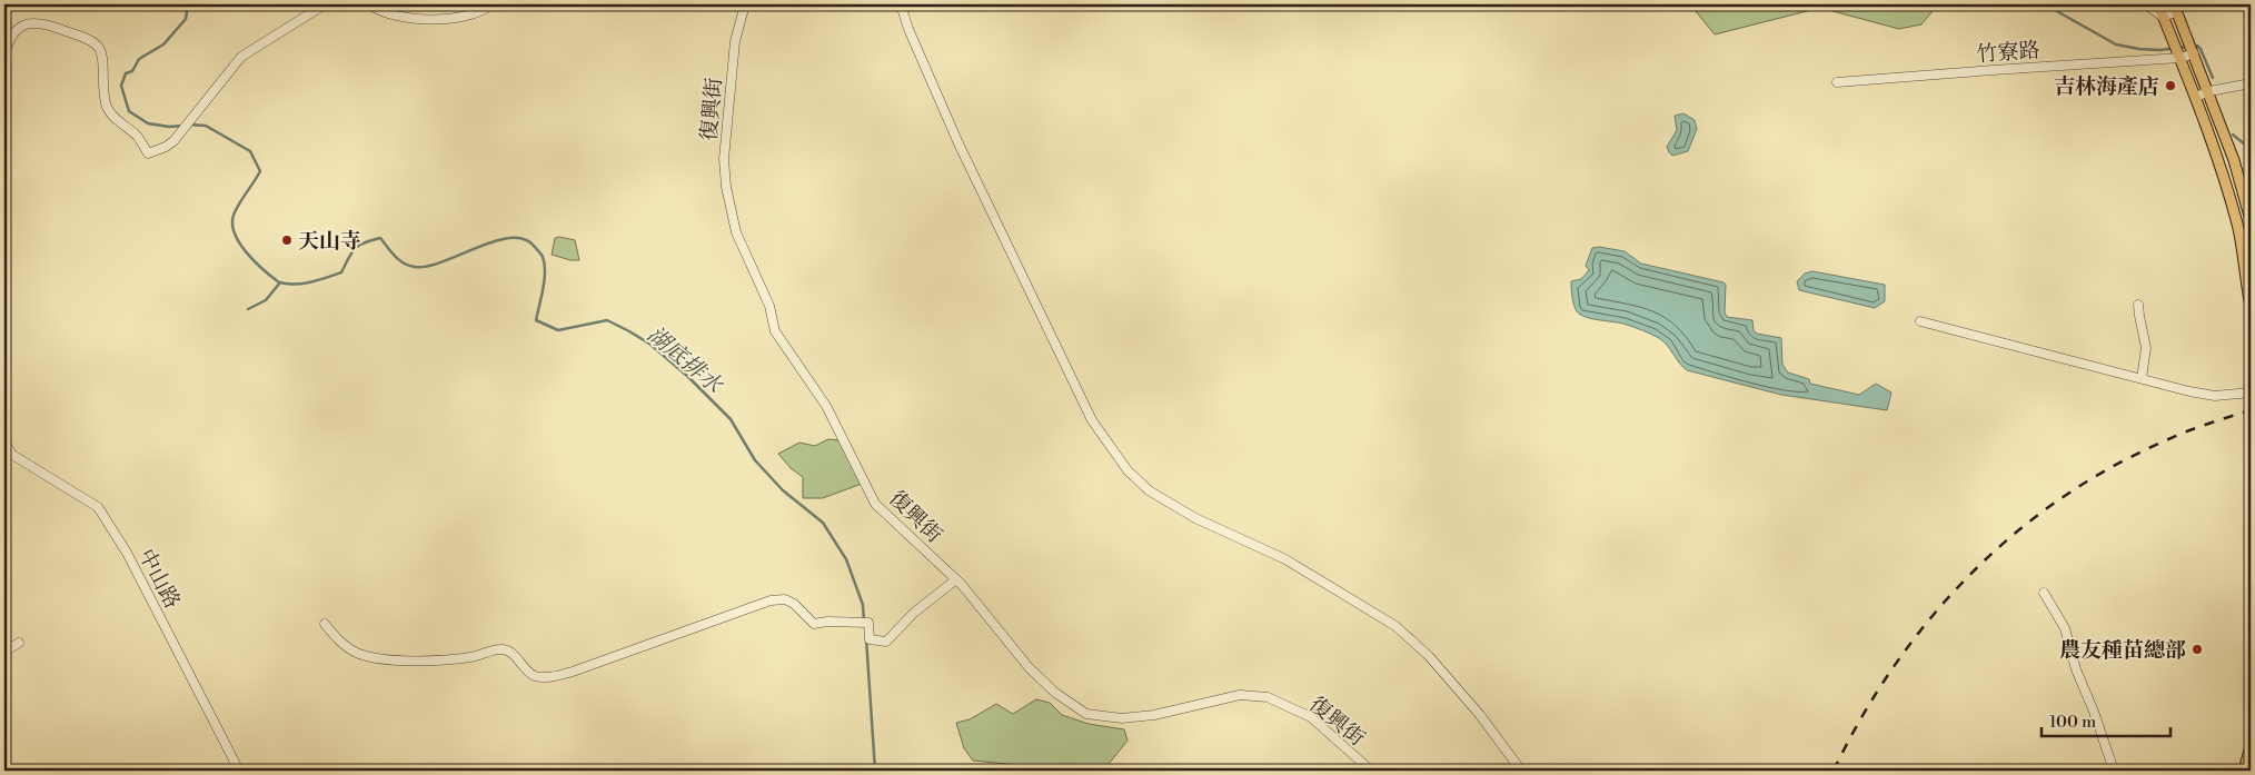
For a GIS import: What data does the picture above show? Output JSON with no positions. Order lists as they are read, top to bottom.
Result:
{
  "streets": {
    "street": ["竹寮路", "復興街", "中山路"]
  },
  "water": ["湖底排水"],
  "places": ["吉林海產店", "天山寺", "農友種苗總部"],
  "scale_bar": "100 m"
}
